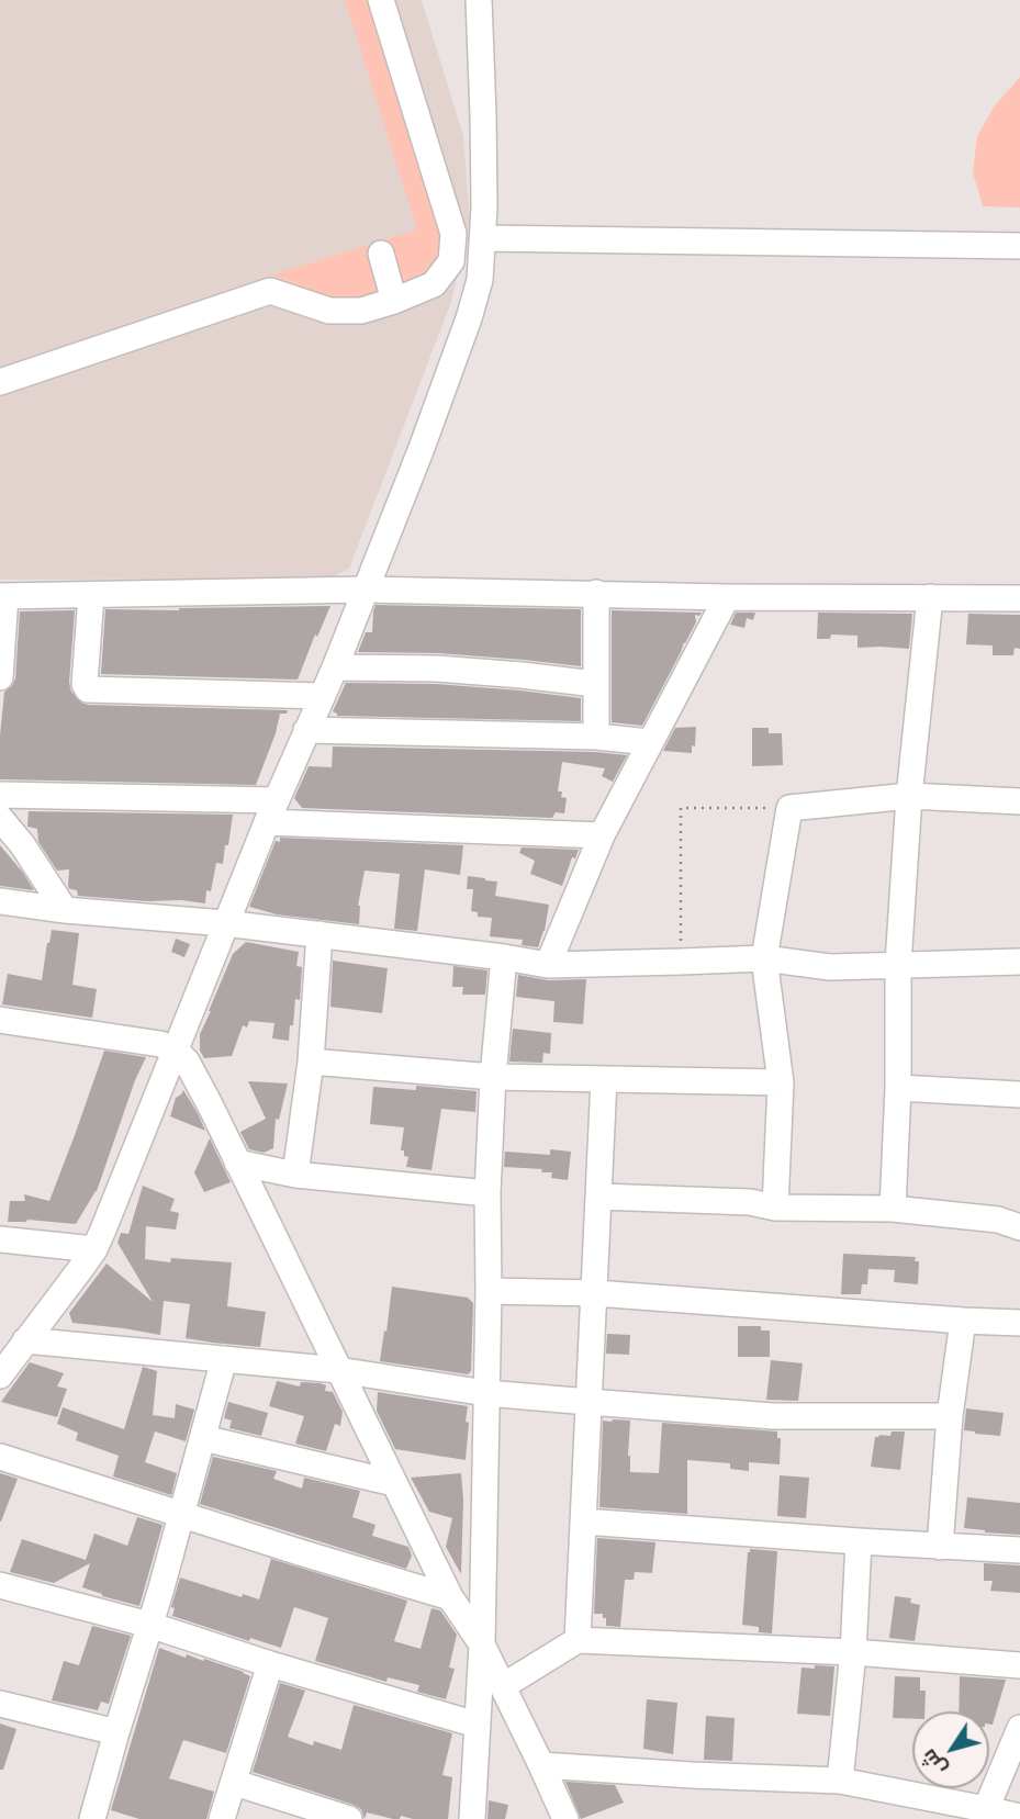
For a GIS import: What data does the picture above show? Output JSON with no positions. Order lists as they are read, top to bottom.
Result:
{
  "north": "bottom left"
}
